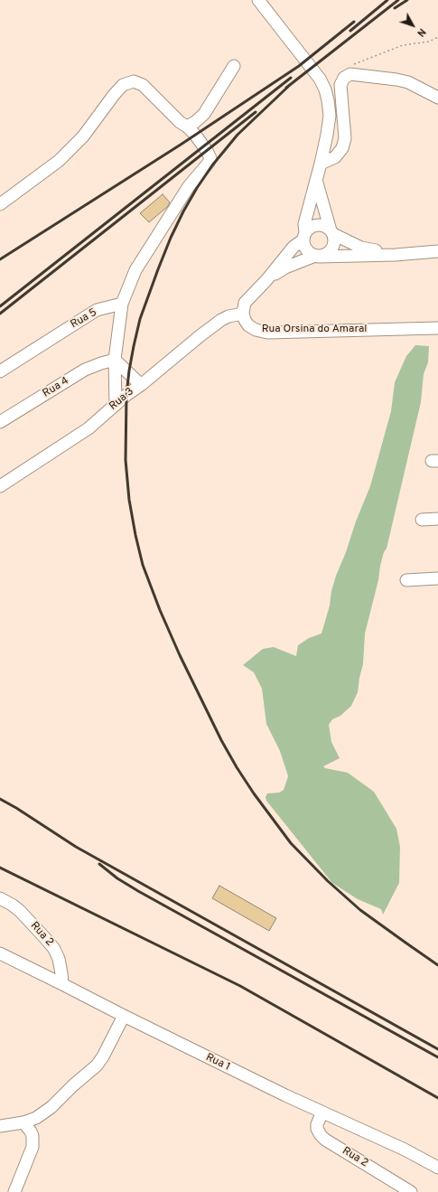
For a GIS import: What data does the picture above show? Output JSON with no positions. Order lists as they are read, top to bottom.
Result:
{
  "streets": {
    "street": [
      "Rua 5",
      "Rua Orsina do Amaral",
      "Rua 4",
      "Rua 3",
      "Rua 2",
      "Rua 1"
    ]
  },
  "crossings": [
    ["Rua Orsina do Amaral", "Rua 3"],
    ["Rua 2", "Rua 1"]
  ],
  "north": "bottom right"
}
